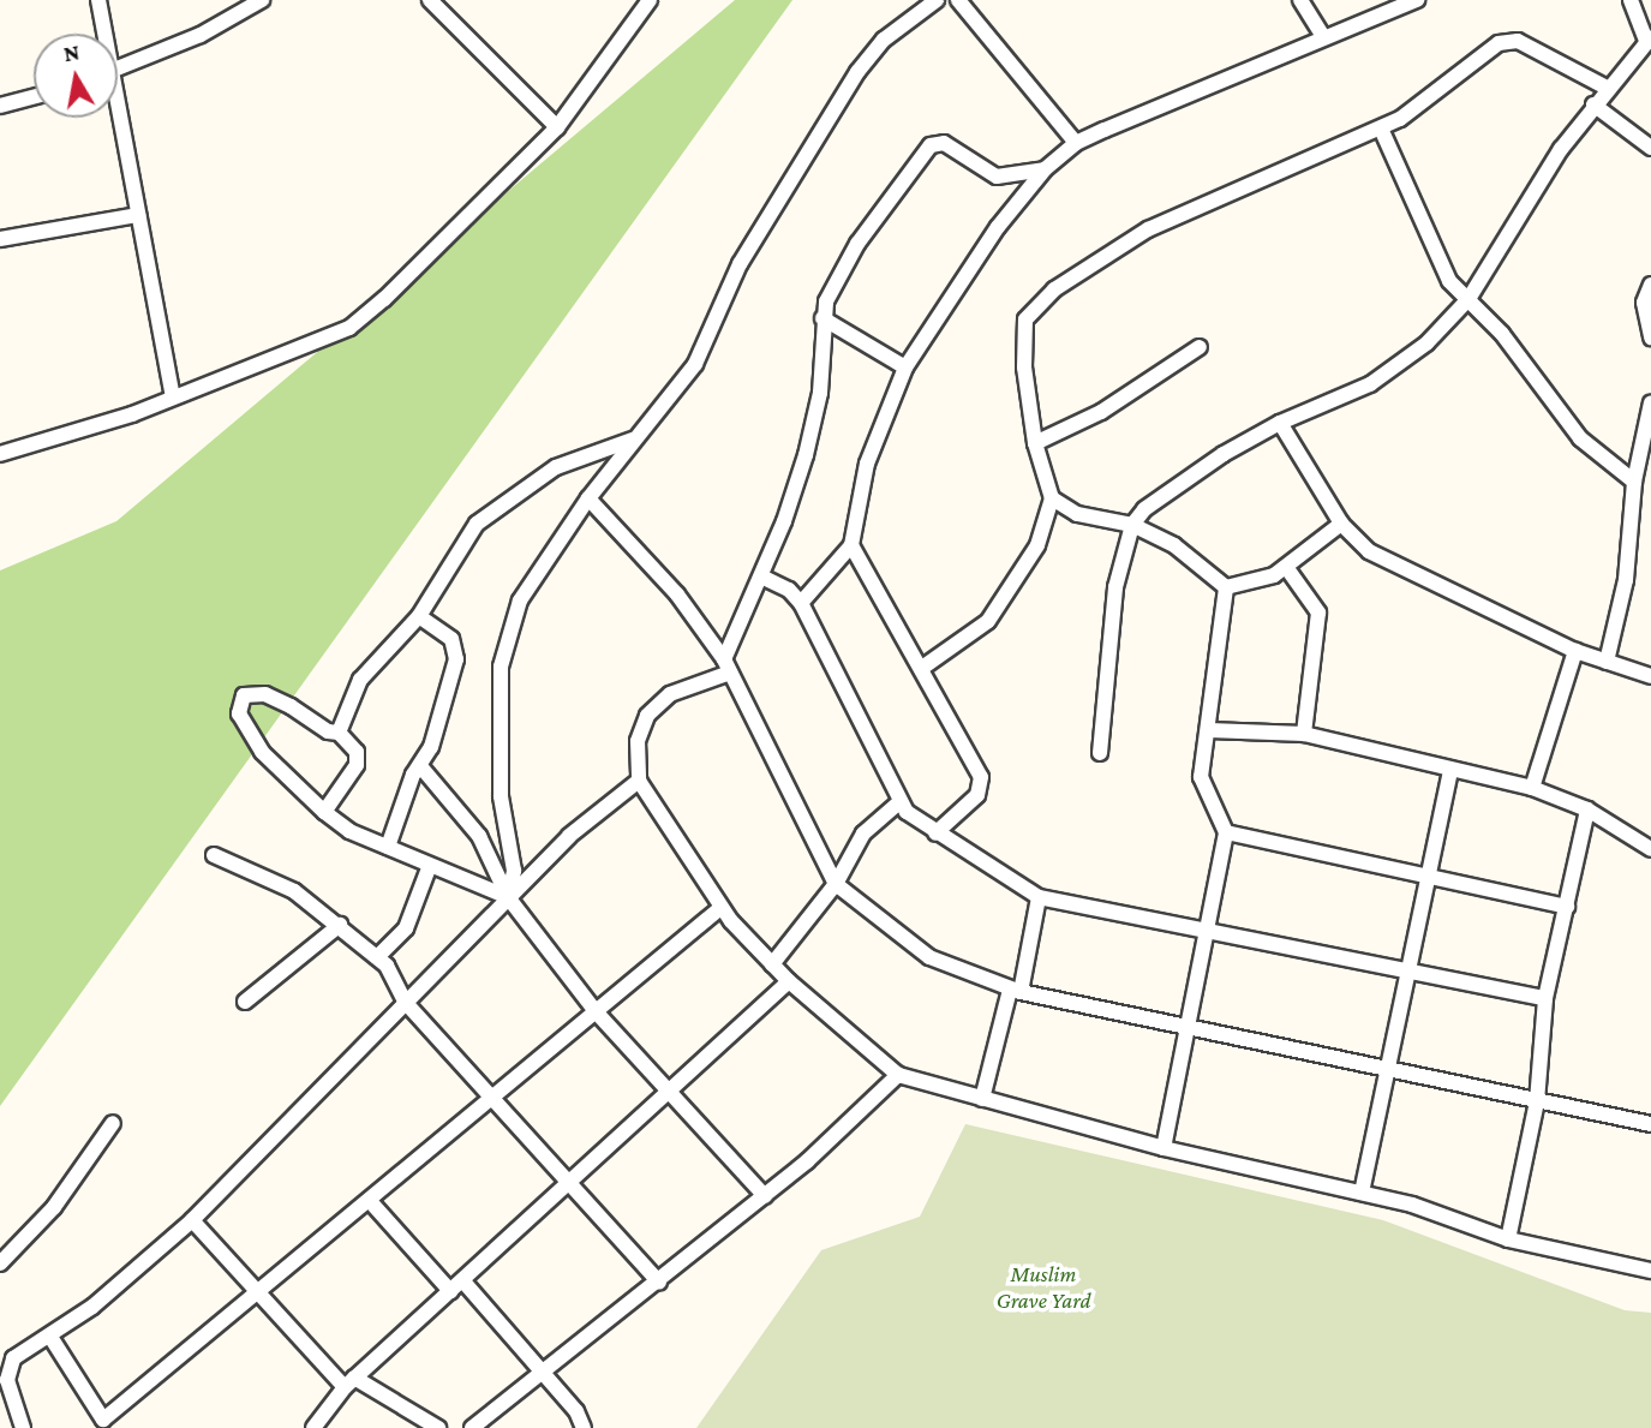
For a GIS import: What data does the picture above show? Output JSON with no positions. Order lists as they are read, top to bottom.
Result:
{
  "parks": ["Muslim Grave Yard"],
  "north": "top"
}
